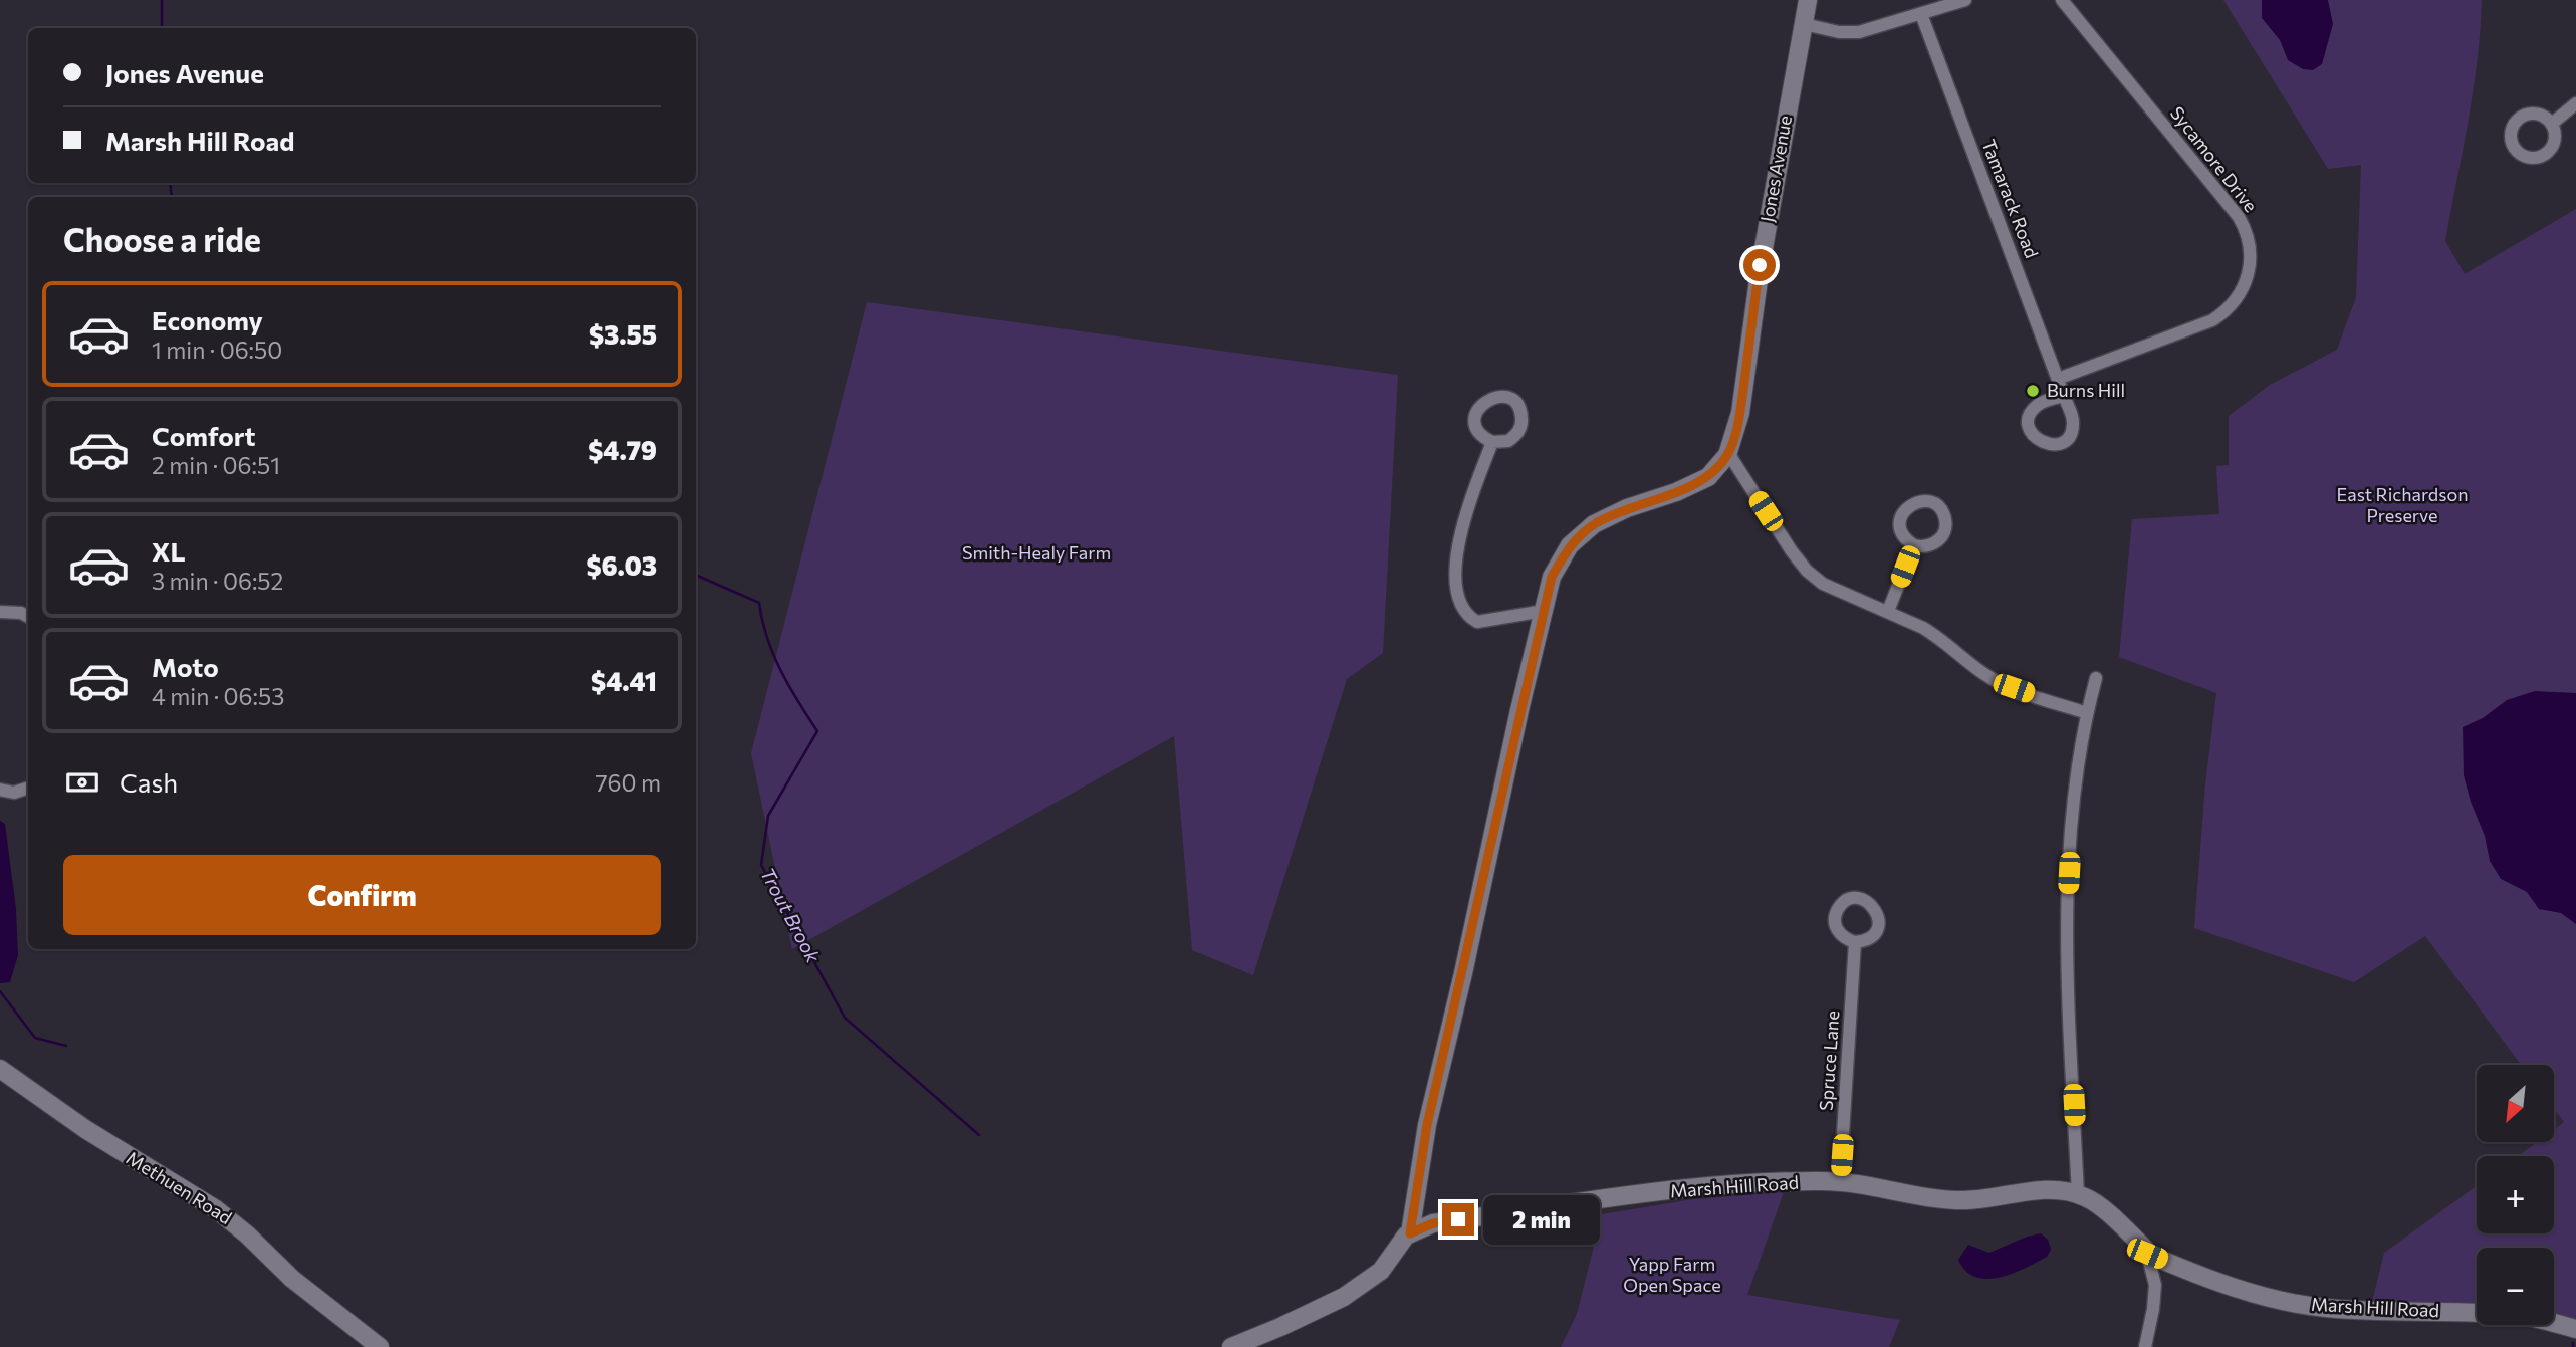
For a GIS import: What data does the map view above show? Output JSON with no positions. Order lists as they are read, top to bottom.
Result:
{
  "streets": {
    "street": [
      "Sycamore Drive",
      "Jones Avenue",
      "Tamarack Road",
      "Spruce Lane",
      "Marsh Hill Road",
      "Methuen Road"
    ]
  },
  "crossings": [
    ["Sycamore Drive", "Tamarack Road"],
    ["Jones Avenue", "Marsh Hill Road"],
    ["Spruce Lane", "Marsh Hill Road"]
  ],
  "water": ["Trout Brook"],
  "parks": ["East Richardson Preserve", "Smith-Healy Farm", "Yapp Farm Open Space"],
  "places": ["Burns Hill"],
  "north": "bottom left",
  "page": {
    "banner": ["Jones Avenue", "Marsh Hill Road"],
    "heading": "Choose a ride",
    "list": [
      {
        "name": "Economy",
        "note": "1 min · 06:50",
        "value": "$3.55"
      },
      {
        "name": "Comfort",
        "note": "2 min · 06:51",
        "value": "$4.79"
      },
      {
        "name": "XL",
        "note": "3 min · 06:52",
        "value": "$6.03"
      },
      {
        "name": "Moto",
        "note": "4 min · 06:53",
        "value": "$4.41"
      }
    ],
    "pay": ["Cash", "760 m"],
    "buttons": "Confirm",
    "map_buttons": ["+", "−"],
    "bubble": "2 min"
  }
}
